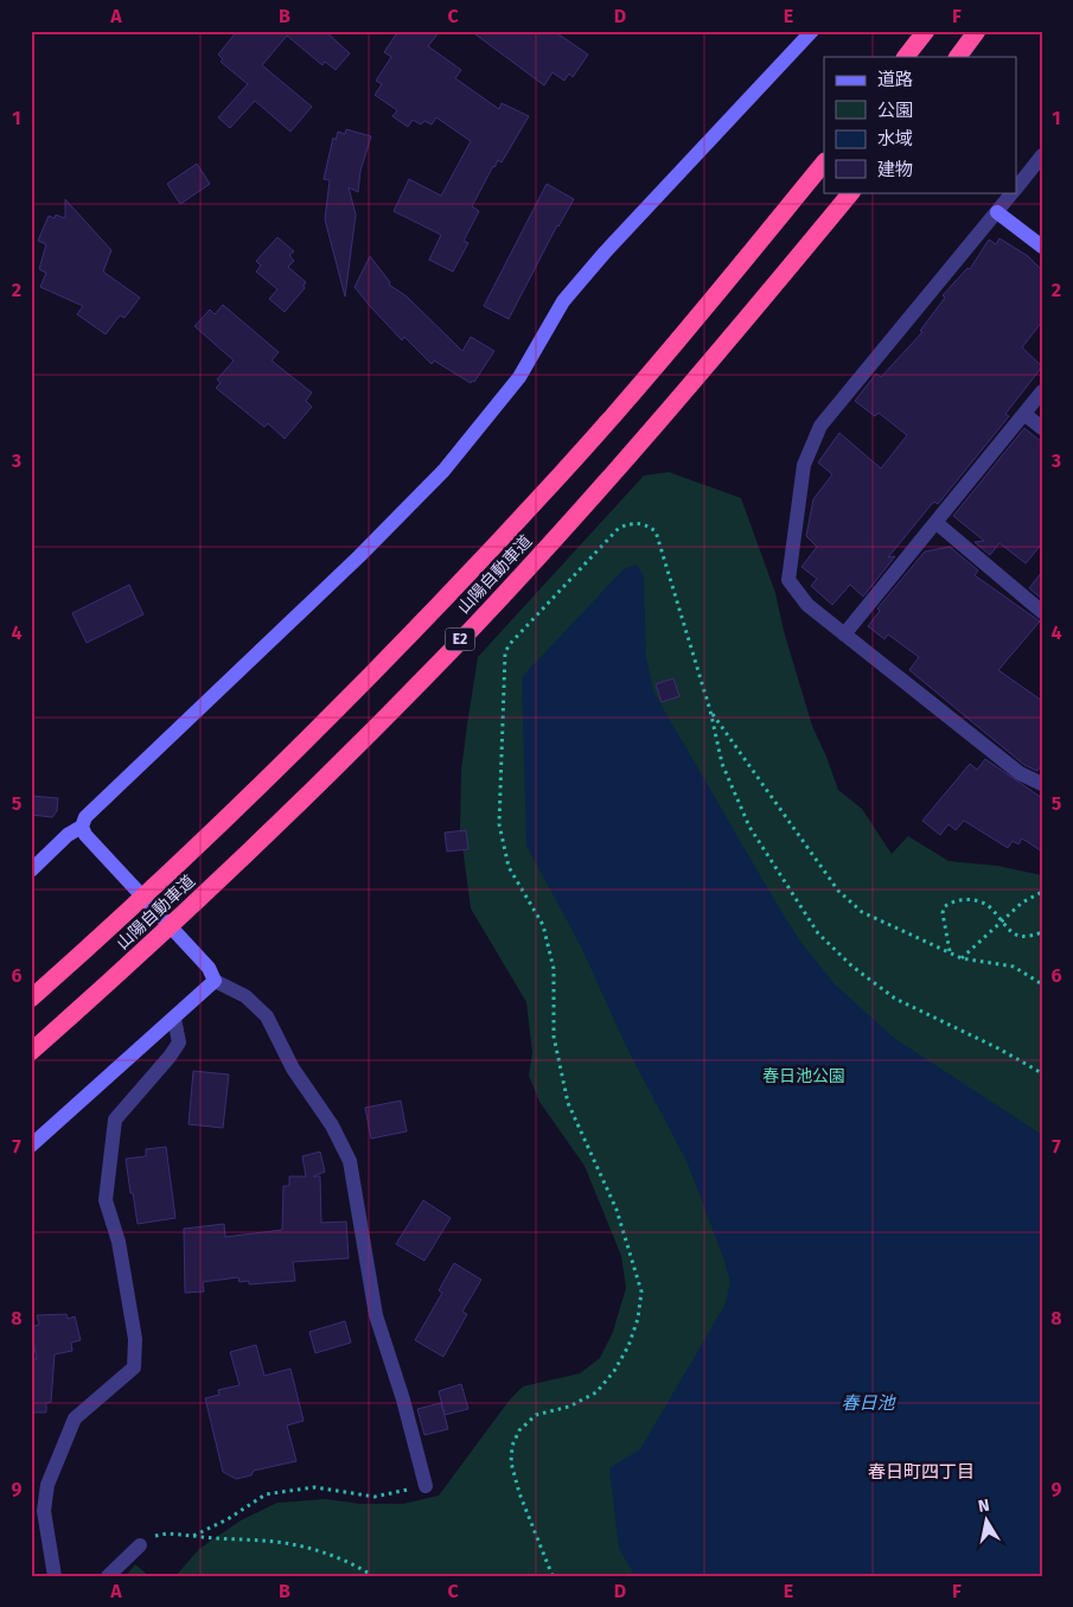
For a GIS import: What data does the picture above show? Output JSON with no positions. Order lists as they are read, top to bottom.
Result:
{
  "streets": {
    "highway": ["山陽自動車道", "E2"]
  },
  "districts": ["春日町四丁目"],
  "water": ["春日池"],
  "parks": ["春日池公園"],
  "legend": [
    "道路",
    "公園",
    "水域",
    "建物"
  ],
  "north": "top",
  "grid": {
    "columns": [
      "A",
      "B",
      "C",
      "D",
      "E",
      "F"
    ],
    "rows": [
      "1",
      "2",
      "3",
      "4",
      "5",
      "6",
      "7",
      "8",
      "9"
    ]
  }
}
